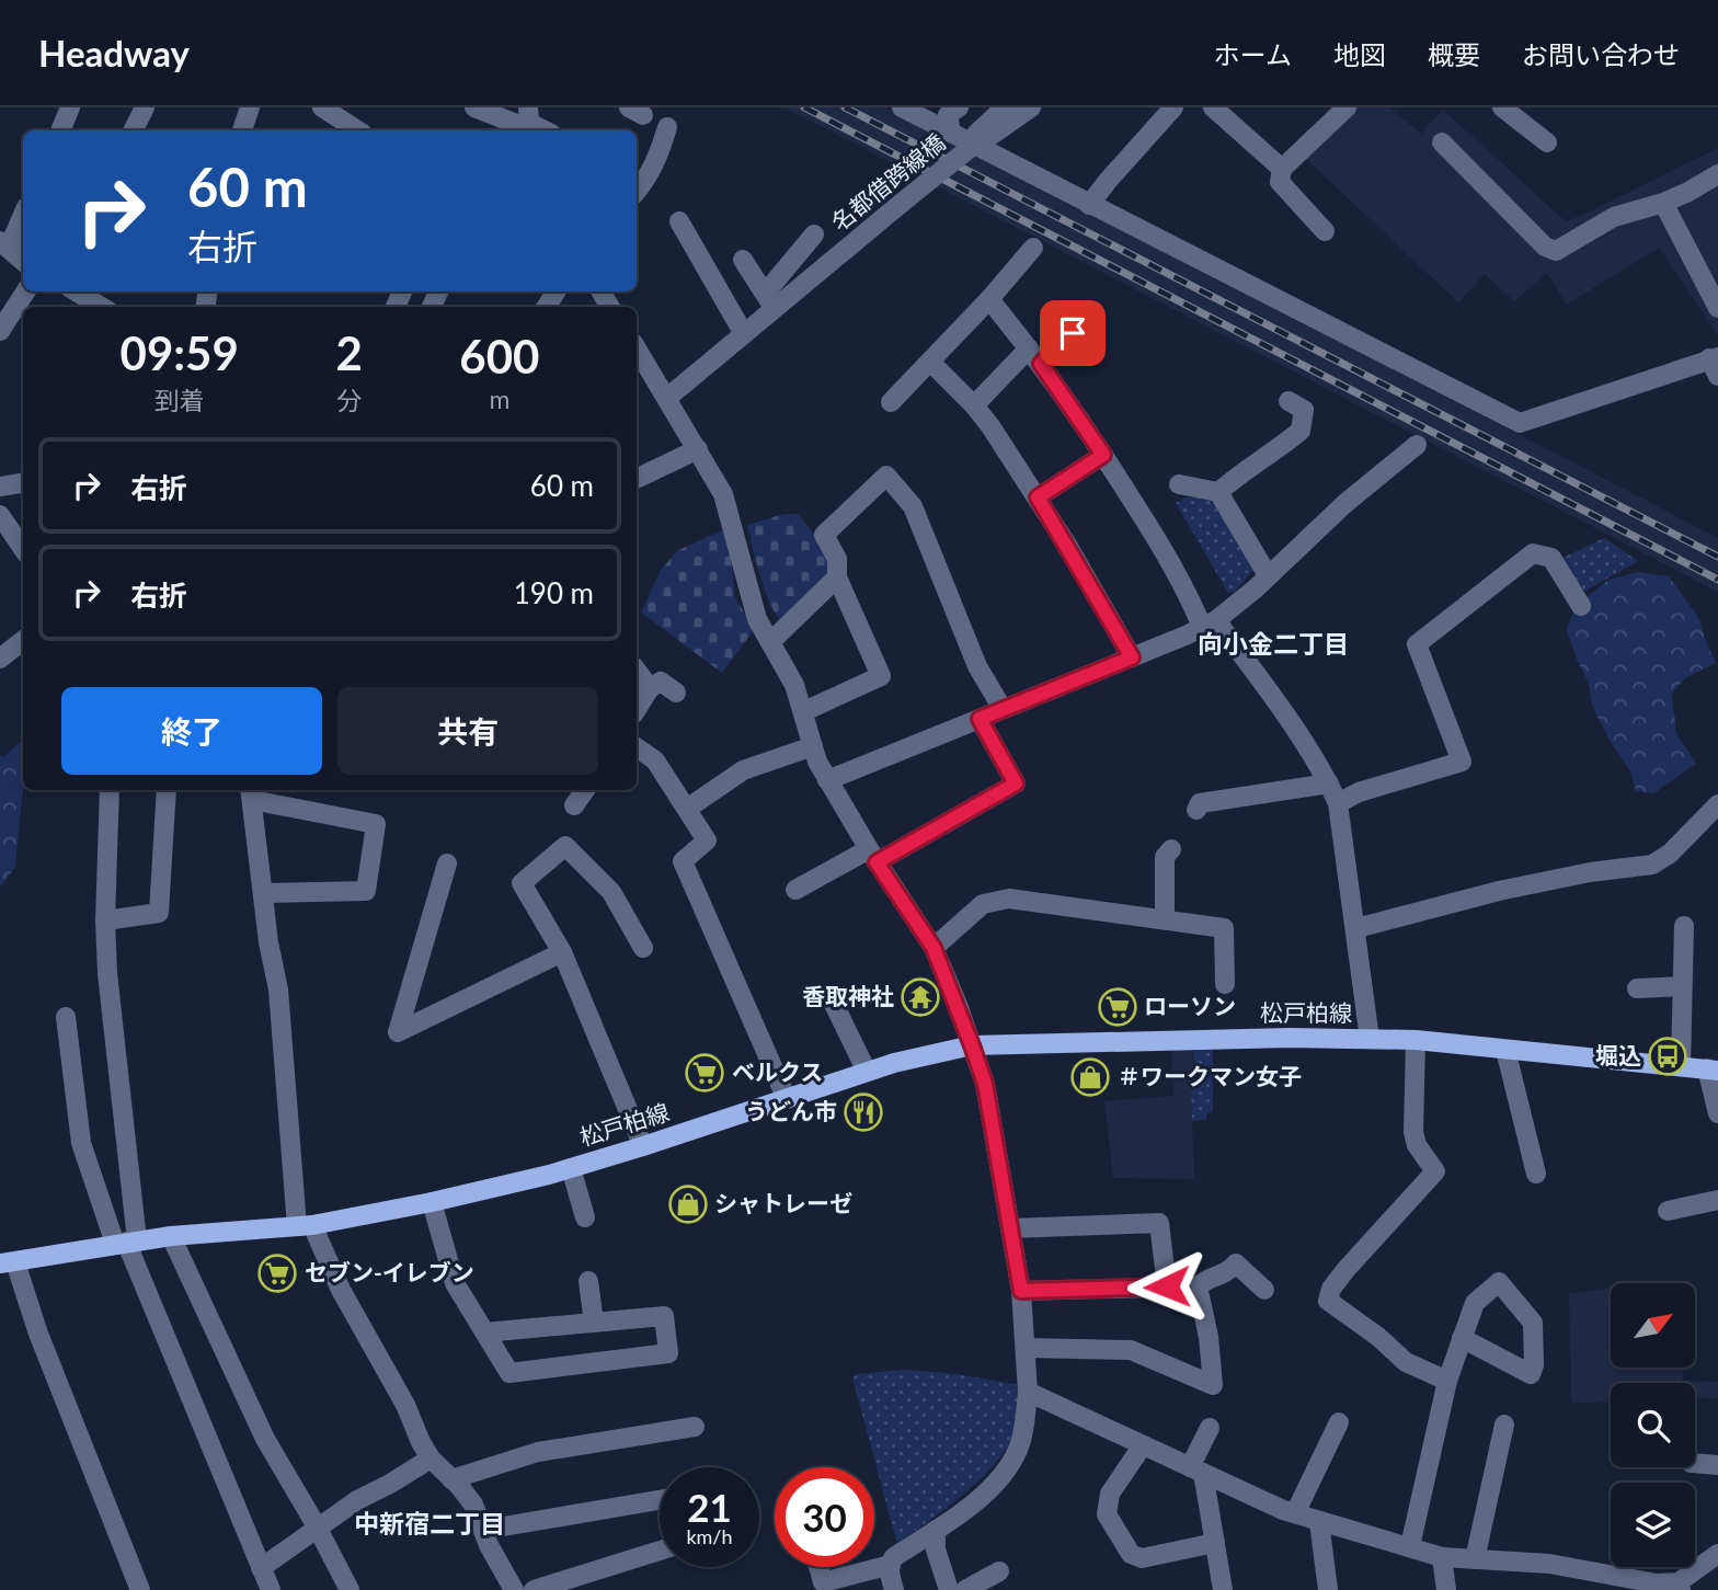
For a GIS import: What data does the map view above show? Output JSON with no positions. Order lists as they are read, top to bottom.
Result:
{
  "streets": {
    "main road": ["松戸柏線"],
    "street": ["名都借跨線橋"]
  },
  "districts": ["向小金二丁目", "中新宿二丁目"],
  "places": {
    "temple": ["香取神社"],
    "supermarket": ["ローソン", "ベルクス", "セブン-イレブン"],
    "bus stop": ["堀込"],
    "shop": ["＃ワークマン女子", "シャトレーゼ"],
    "restaurant": ["うどん市"]
  },
  "north": "top right",
  "page": {
    "header": "Headway",
    "nav": [
      "ホーム",
      "地図",
      "概要",
      "お問い合わせ"
    ],
    "turn": ["60 m", "右折"],
    "eta": [
      "09:59",
      "到着",
      "2",
      "分",
      "600",
      "m"
    ],
    "list": [
      {
        "name": "右折",
        "value": "60 m"
      },
      {
        "name": "右折",
        "value": "190 m"
      }
    ],
    "buttons": ["終了", "共有"],
    "speed": "21 km/h",
    "limit": "30"
  }
}
